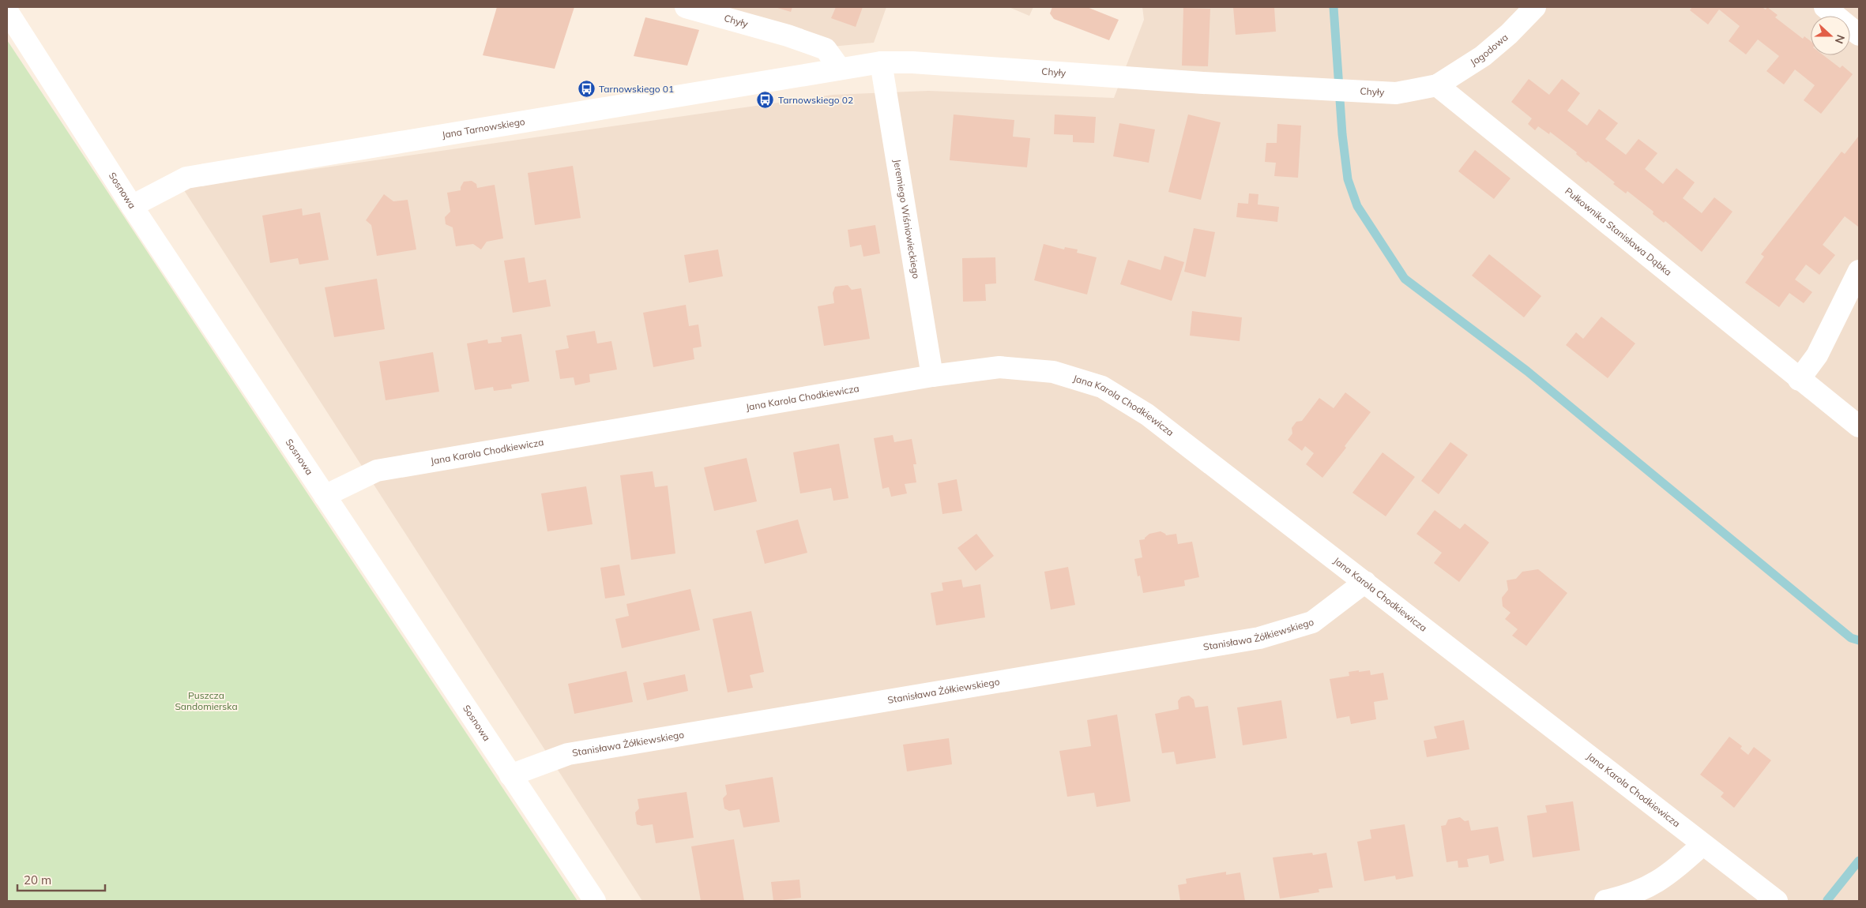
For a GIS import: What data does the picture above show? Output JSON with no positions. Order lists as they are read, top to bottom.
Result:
{
  "streets": {
    "street": [
      "Chyły",
      "Jagodowa",
      "Jana Tarnowskiego",
      "Sosnowa",
      "Jeremiego Wiśniowieckiego",
      "Pułkownika Stanisława Dąbka",
      "Jana Karola Chodkiewicza",
      "Stanisława Żółkiewskiego"
    ]
  },
  "crossings": [
    ["Chyły", "Jagodowa"],
    ["Chyły", "Jana Tarnowskiego"],
    ["Chyły", "Jeremiego Wiśniowieckiego"],
    ["Chyły", "Pułkownika Stanisława Dąbka"],
    ["Jagodowa", "Pułkownika Stanisława Dąbka"],
    ["Jana Tarnowskiego", "Sosnowa"],
    ["Sosnowa", "Jana Karola Chodkiewicza"],
    ["Sosnowa", "Stanisława Żółkiewskiego"],
    ["Jeremiego Wiśniowieckiego", "Jana Karola Chodkiewicza"],
    ["Jana Karola Chodkiewicza", "Stanisława Żółkiewskiego"]
  ],
  "parks": ["Puszcza Sandomierska"],
  "places": {
    "bus stop": ["Tarnowskiego 01", "Tarnowskiego 02"]
  },
  "scale_bar": "20 m",
  "north": "right"
}
